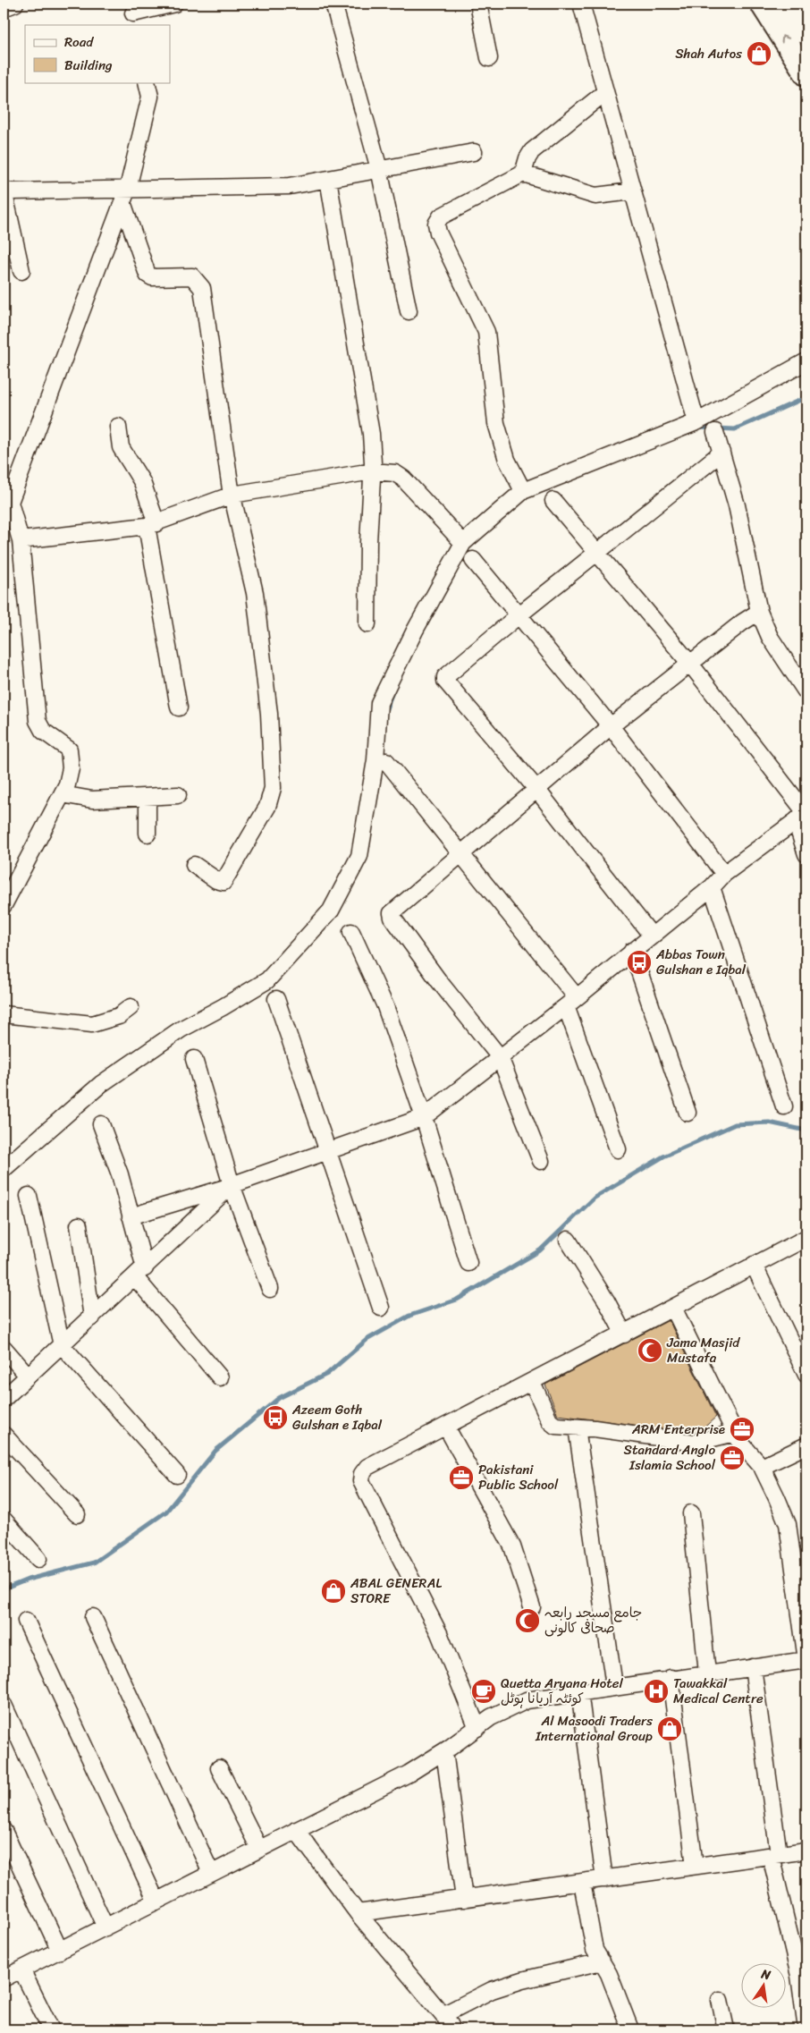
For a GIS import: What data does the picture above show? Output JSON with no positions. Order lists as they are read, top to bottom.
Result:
{
  "places": {
    "shop": ["Shah Autos", "ABAL GENERAL STORE", "Al Masoodi Traders International Group"],
    "bus stop": ["Abbas Town Gulshan e Iqbal", "Azeem Goth Gulshan e Iqbal"],
    "mosque": ["Jama Masjid Mustafa", "جامع مسجد رابعہ صحافی کالونی"],
    "office": ["ARM Enterprise", "Standard Anglo Islamia School", "Pakistani Public School"],
    "cafe": ["Quetta Aryana Hotel کوئٹہ آریانا ہوٹل"],
    "hospital": ["Tawakkal Medical Centre"]
  },
  "legend": ["Road", "Building"],
  "north": "top"
}
